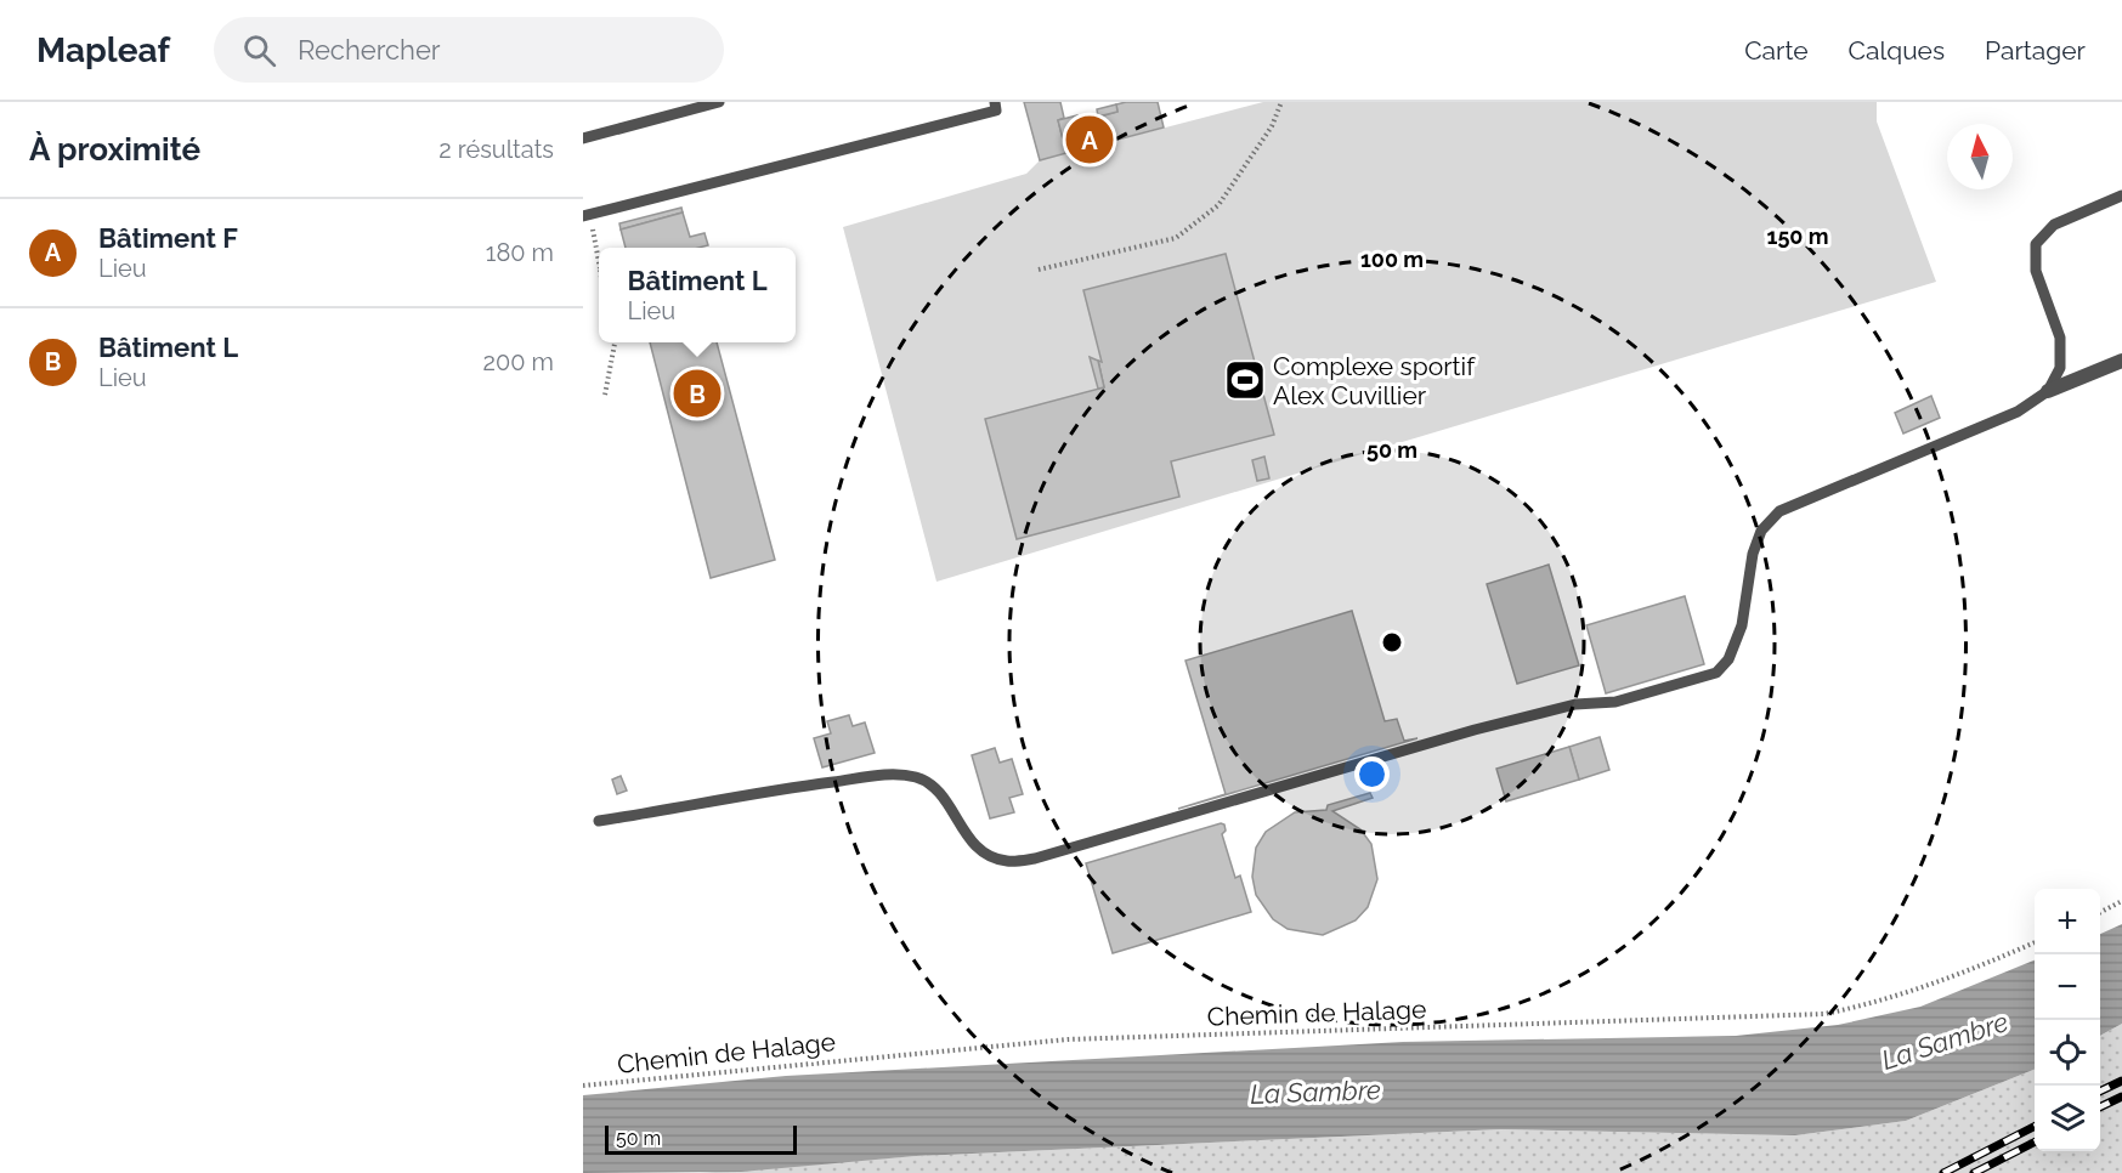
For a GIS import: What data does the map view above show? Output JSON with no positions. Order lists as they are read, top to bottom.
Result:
{
  "streets": {
    "path": ["Chemin de Halage"]
  },
  "water": ["La Sambre"],
  "places": {
    "sports": ["Complexe sportif Alex Cuvillier"]
  },
  "scale_bar": "50 m",
  "north": "top",
  "page": {
    "header": "Mapleaf",
    "search": "Rechercher",
    "nav": ["Carte", "Calques", "Partager"],
    "heading": ["À proximité", "2 résultats"],
    "pins": ["A", "B"],
    "list": [
      {
        "mark": "A",
        "name": "Bâtiment F",
        "note": "Lieu",
        "value": "180 m"
      },
      {
        "mark": "B",
        "name": "Bâtiment L",
        "note": "Lieu",
        "value": "200 m"
      }
    ],
    "popup": ["Bâtiment L", "Lieu"],
    "map_buttons": ["+", "−"],
    "scale": "50 m"
  },
  "rings": ["150 m", "100 m", "50 m"]
}
